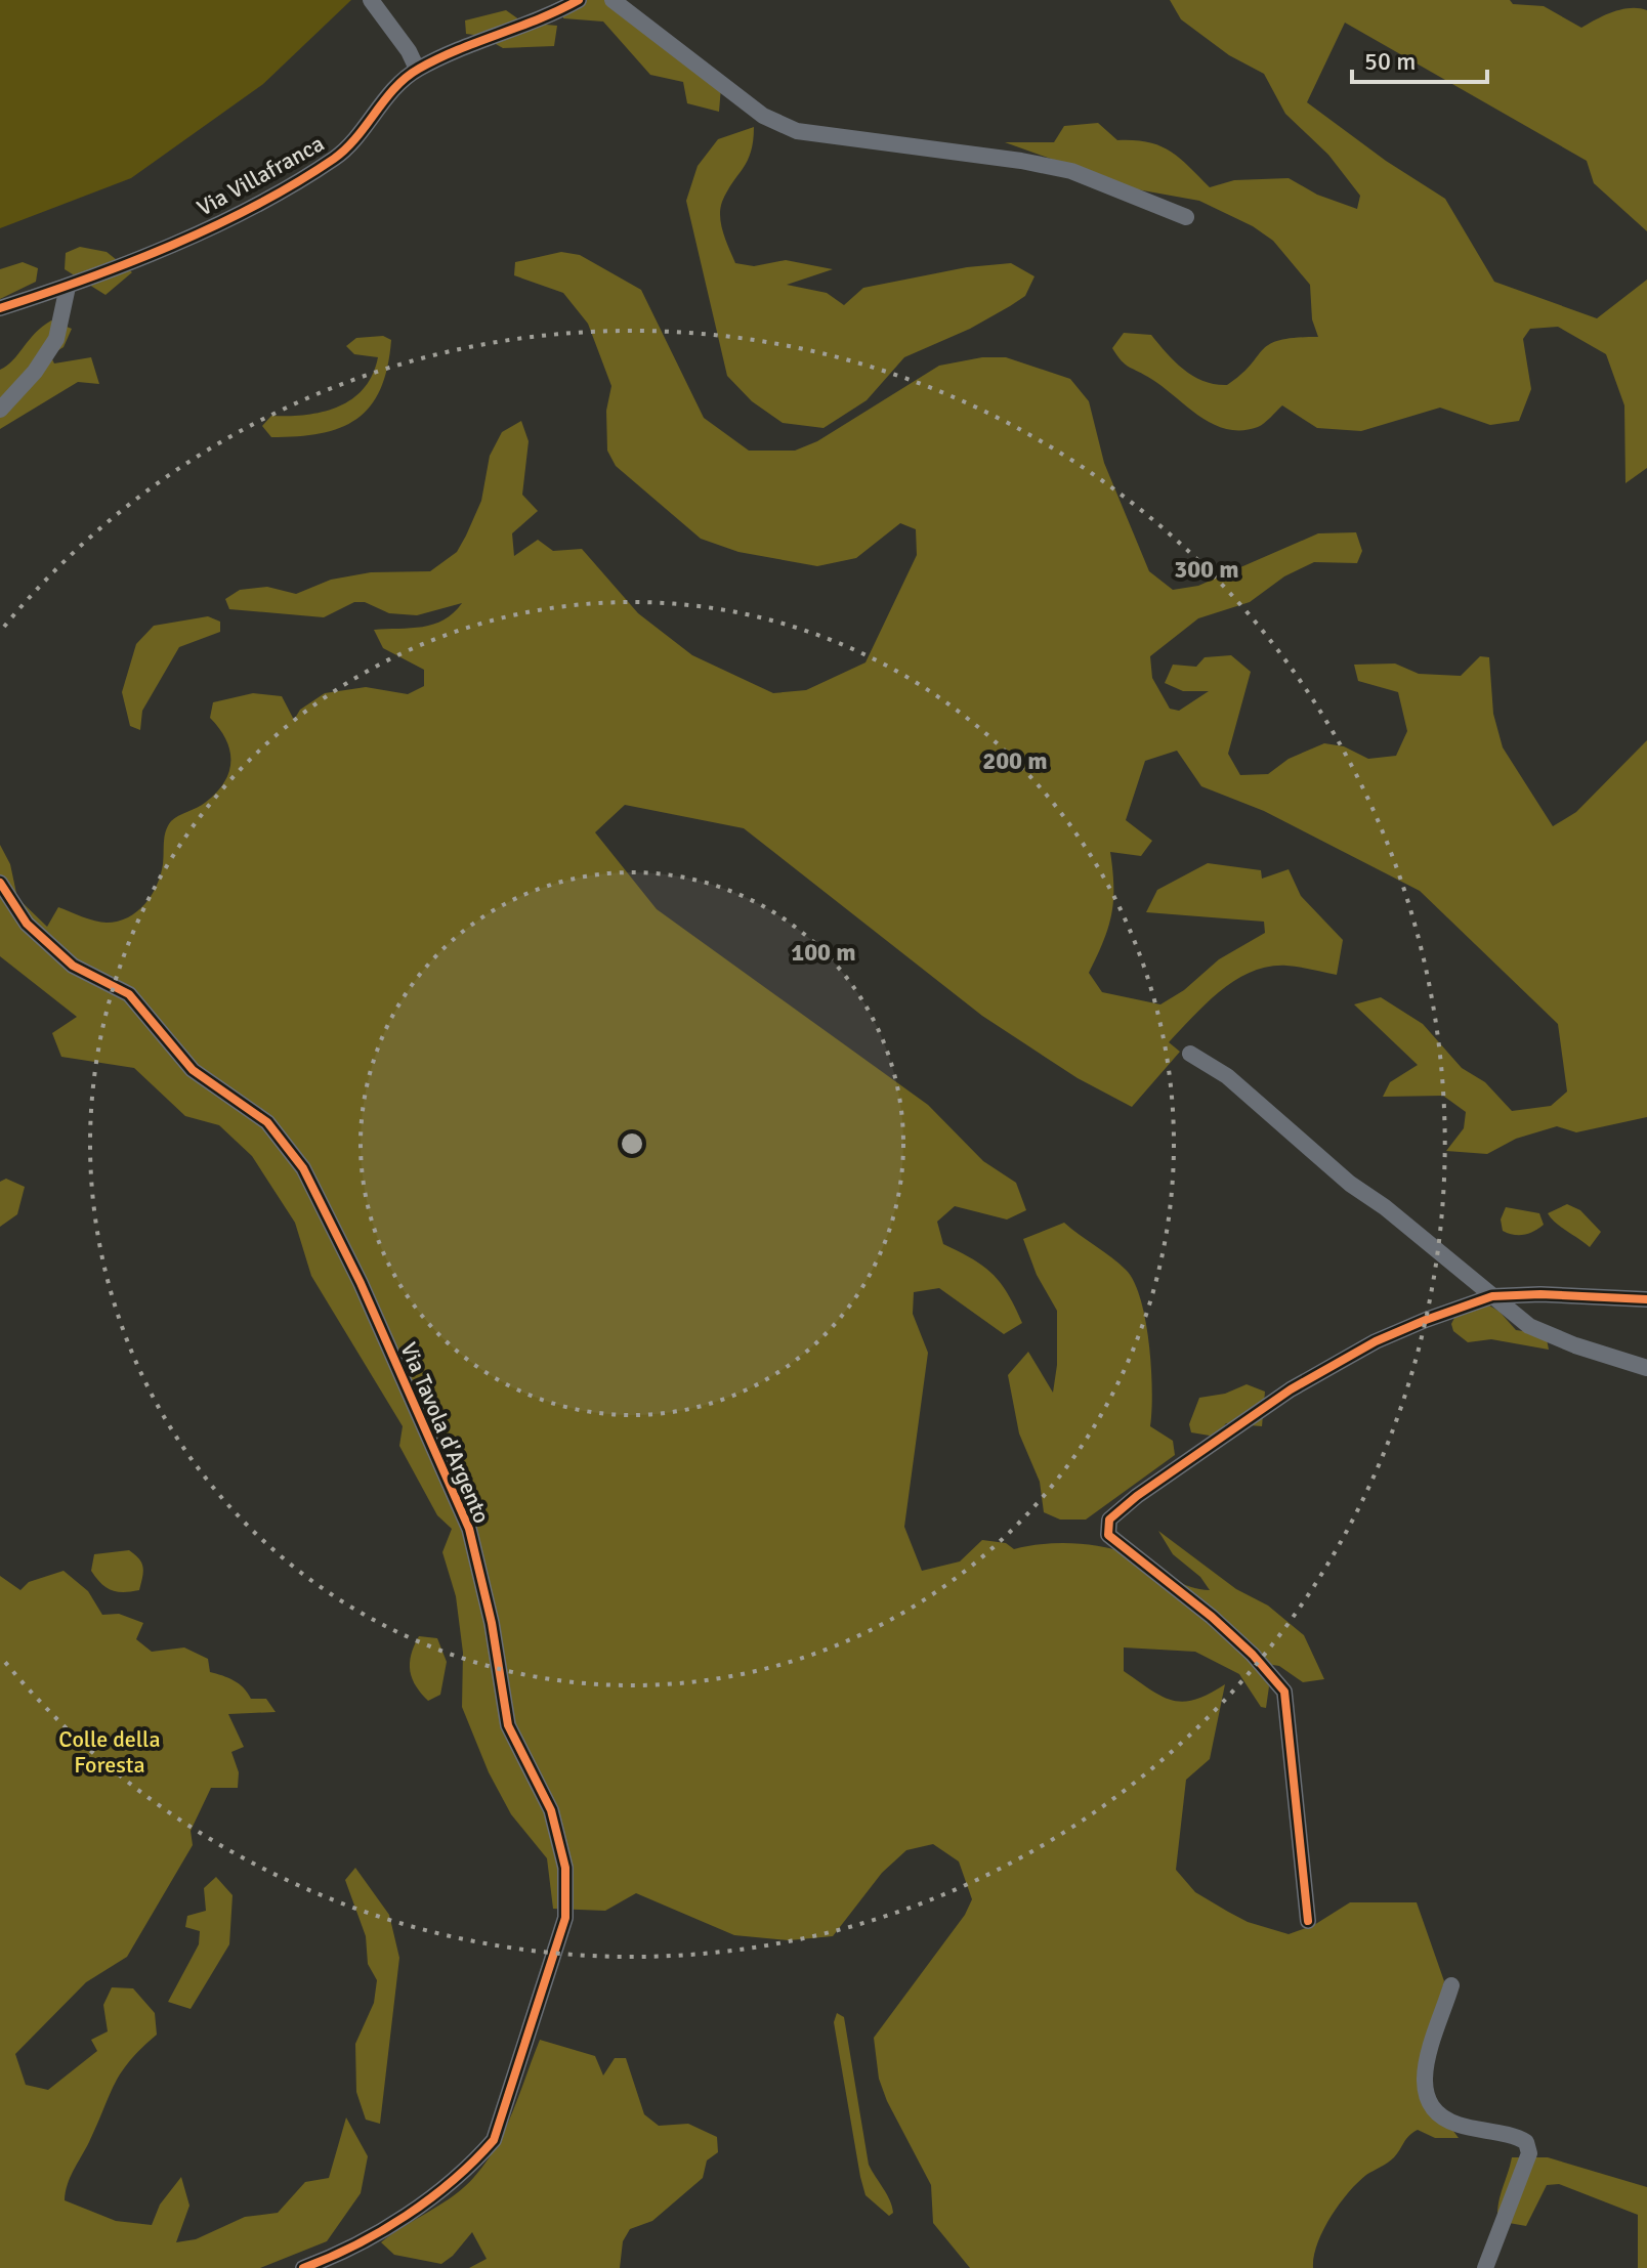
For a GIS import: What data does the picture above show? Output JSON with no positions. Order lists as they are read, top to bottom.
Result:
{
  "streets": {
    "street": ["Via Villafranca", "Via Tavola d'Argento"]
  },
  "parks": ["Colle della Foresta"],
  "scale_bar": "50 m",
  "rings": ["300 m", "200 m", "100 m"]
}
